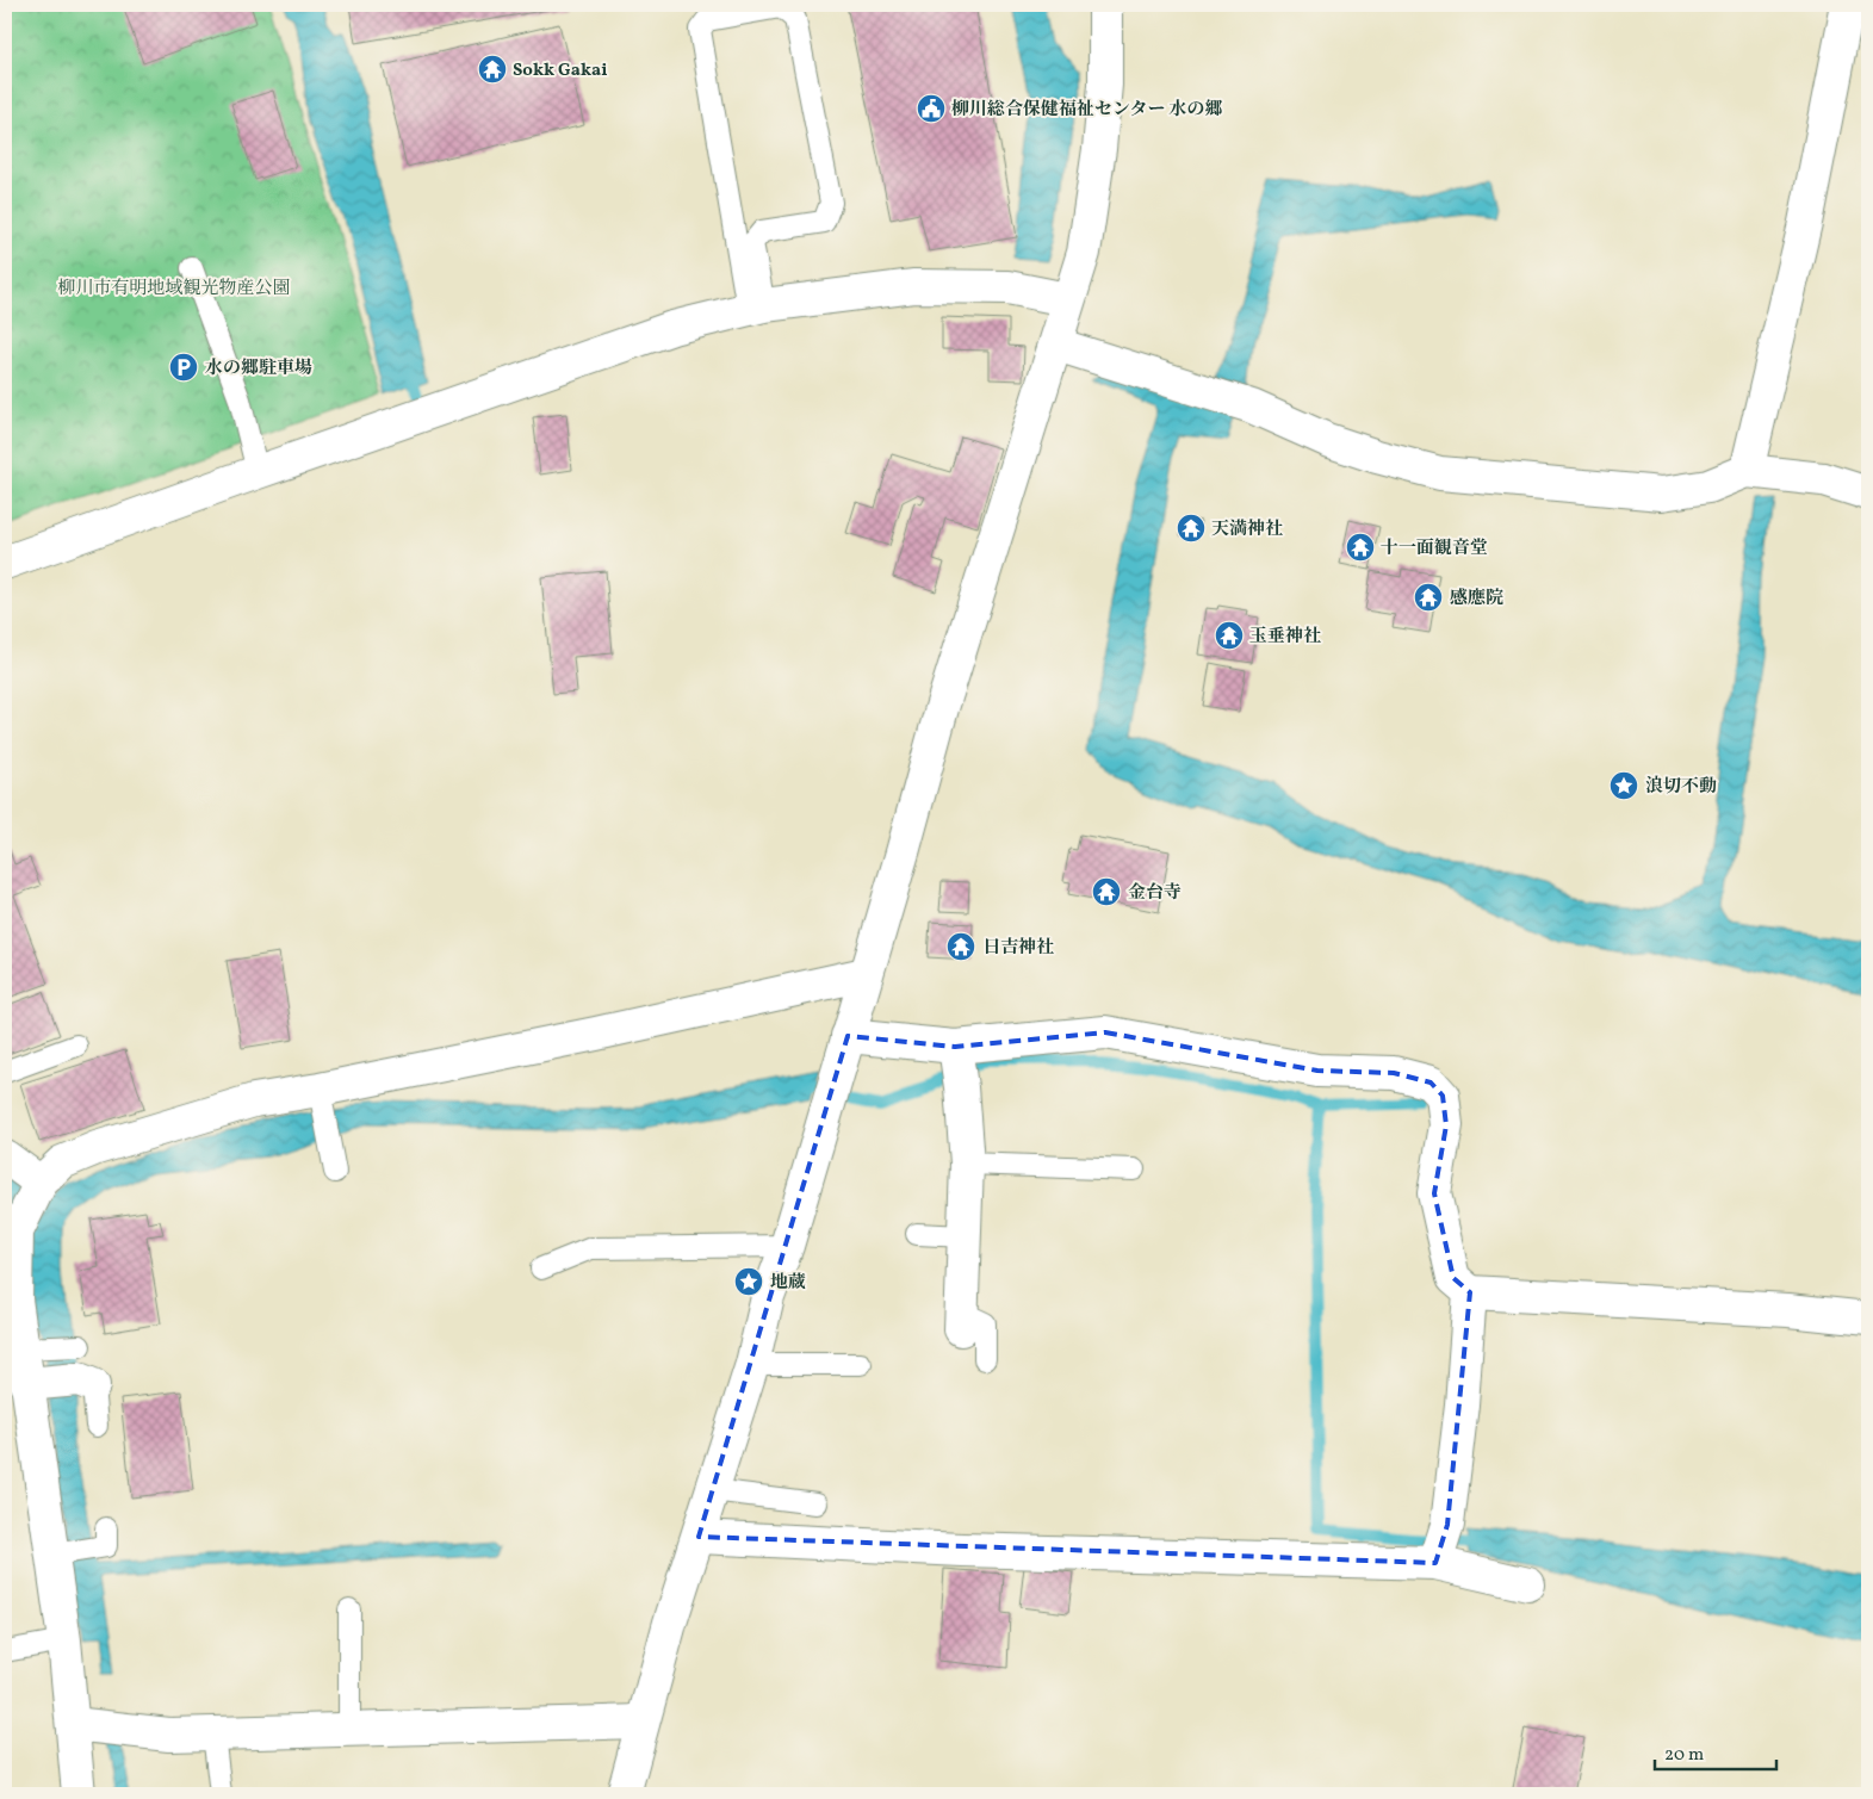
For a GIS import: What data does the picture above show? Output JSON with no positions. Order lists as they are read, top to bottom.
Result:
{
  "parks": ["柳川市有明地域観光物産公園"],
  "places": {
    "temple": [
      "Sokk Gakai",
      "天満神社",
      "十一面観音堂",
      "感應院",
      "玉垂神社",
      "金台寺",
      "日吉神社"
    ],
    "public building": ["柳川総合保健福祉センター 水の郷"],
    "parking": ["水の郷駐車場"],
    "place": ["浪切不動", "地蔵"]
  },
  "scale_bar": "20 m"
}
